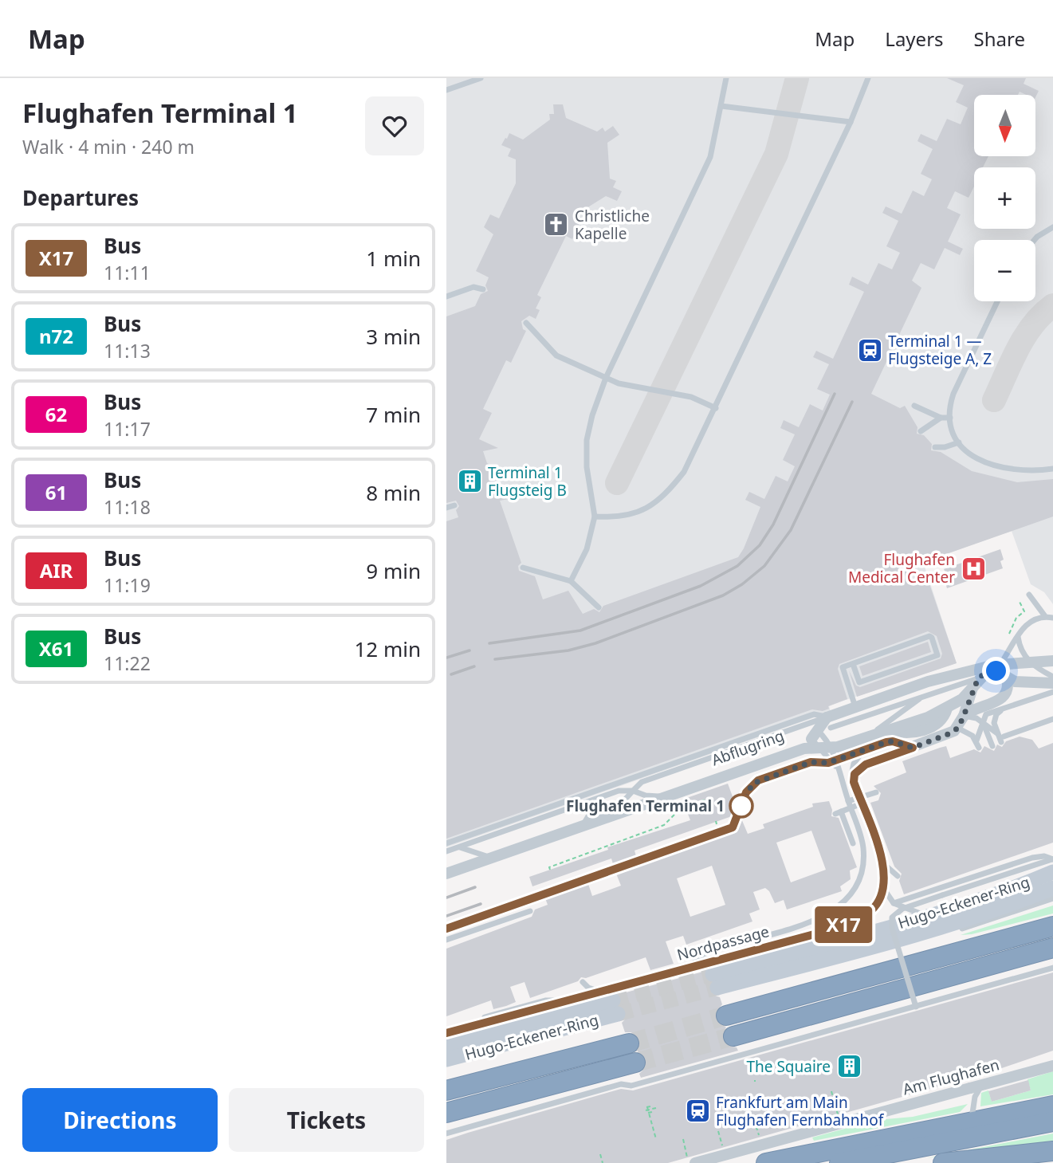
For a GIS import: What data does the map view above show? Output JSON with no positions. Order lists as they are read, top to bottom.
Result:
{
  "streets": {
    "street": [
      "Abflugring",
      "Hugo-Eckener-Ring",
      "Nordpassage",
      "Am Flughafen"
    ]
  },
  "crossings": [
    ["Hugo-Eckener-Ring", "Nordpassage"]
  ],
  "places": {
    "church": ["Christliche Kapelle"],
    "station": ["Terminal 1 — Flugsteige A, Z", "Frankfurt am Main Flughafen Fernbahnhof"],
    "building": ["Terminal 1 Flugsteig B", "The Squaire"],
    "hospital": ["Flughafen Medical Center"],
    "other": ["Flughafen Terminal 1"]
  },
  "lines": ["bus line X17"],
  "north": "bottom",
  "page": {
    "header": "Map",
    "nav": ["Map", "Layers", "Share"],
    "heading": [
      ["Flughafen Terminal 1", "Walk · 4 min · 240 m"],
      "Departures"
    ],
    "on_map": "X17",
    "map_buttons": ["+", "−"],
    "list": [
      {
        "mark": "X17",
        "name": "Bus",
        "note": "11:11",
        "value": "1 min"
      },
      {
        "mark": "n72",
        "name": "Bus",
        "note": "11:13",
        "value": "3 min"
      },
      {
        "mark": "62",
        "name": "Bus",
        "note": "11:17",
        "value": "7 min"
      },
      {
        "mark": "61",
        "name": "Bus",
        "note": "11:18",
        "value": "8 min"
      },
      {
        "mark": "AIR",
        "name": "Bus",
        "note": "11:19",
        "value": "9 min"
      },
      {
        "mark": "X61",
        "name": "Bus",
        "note": "11:22",
        "value": "12 min"
      }
    ],
    "buttons": ["Directions", "Tickets"]
  }
}
